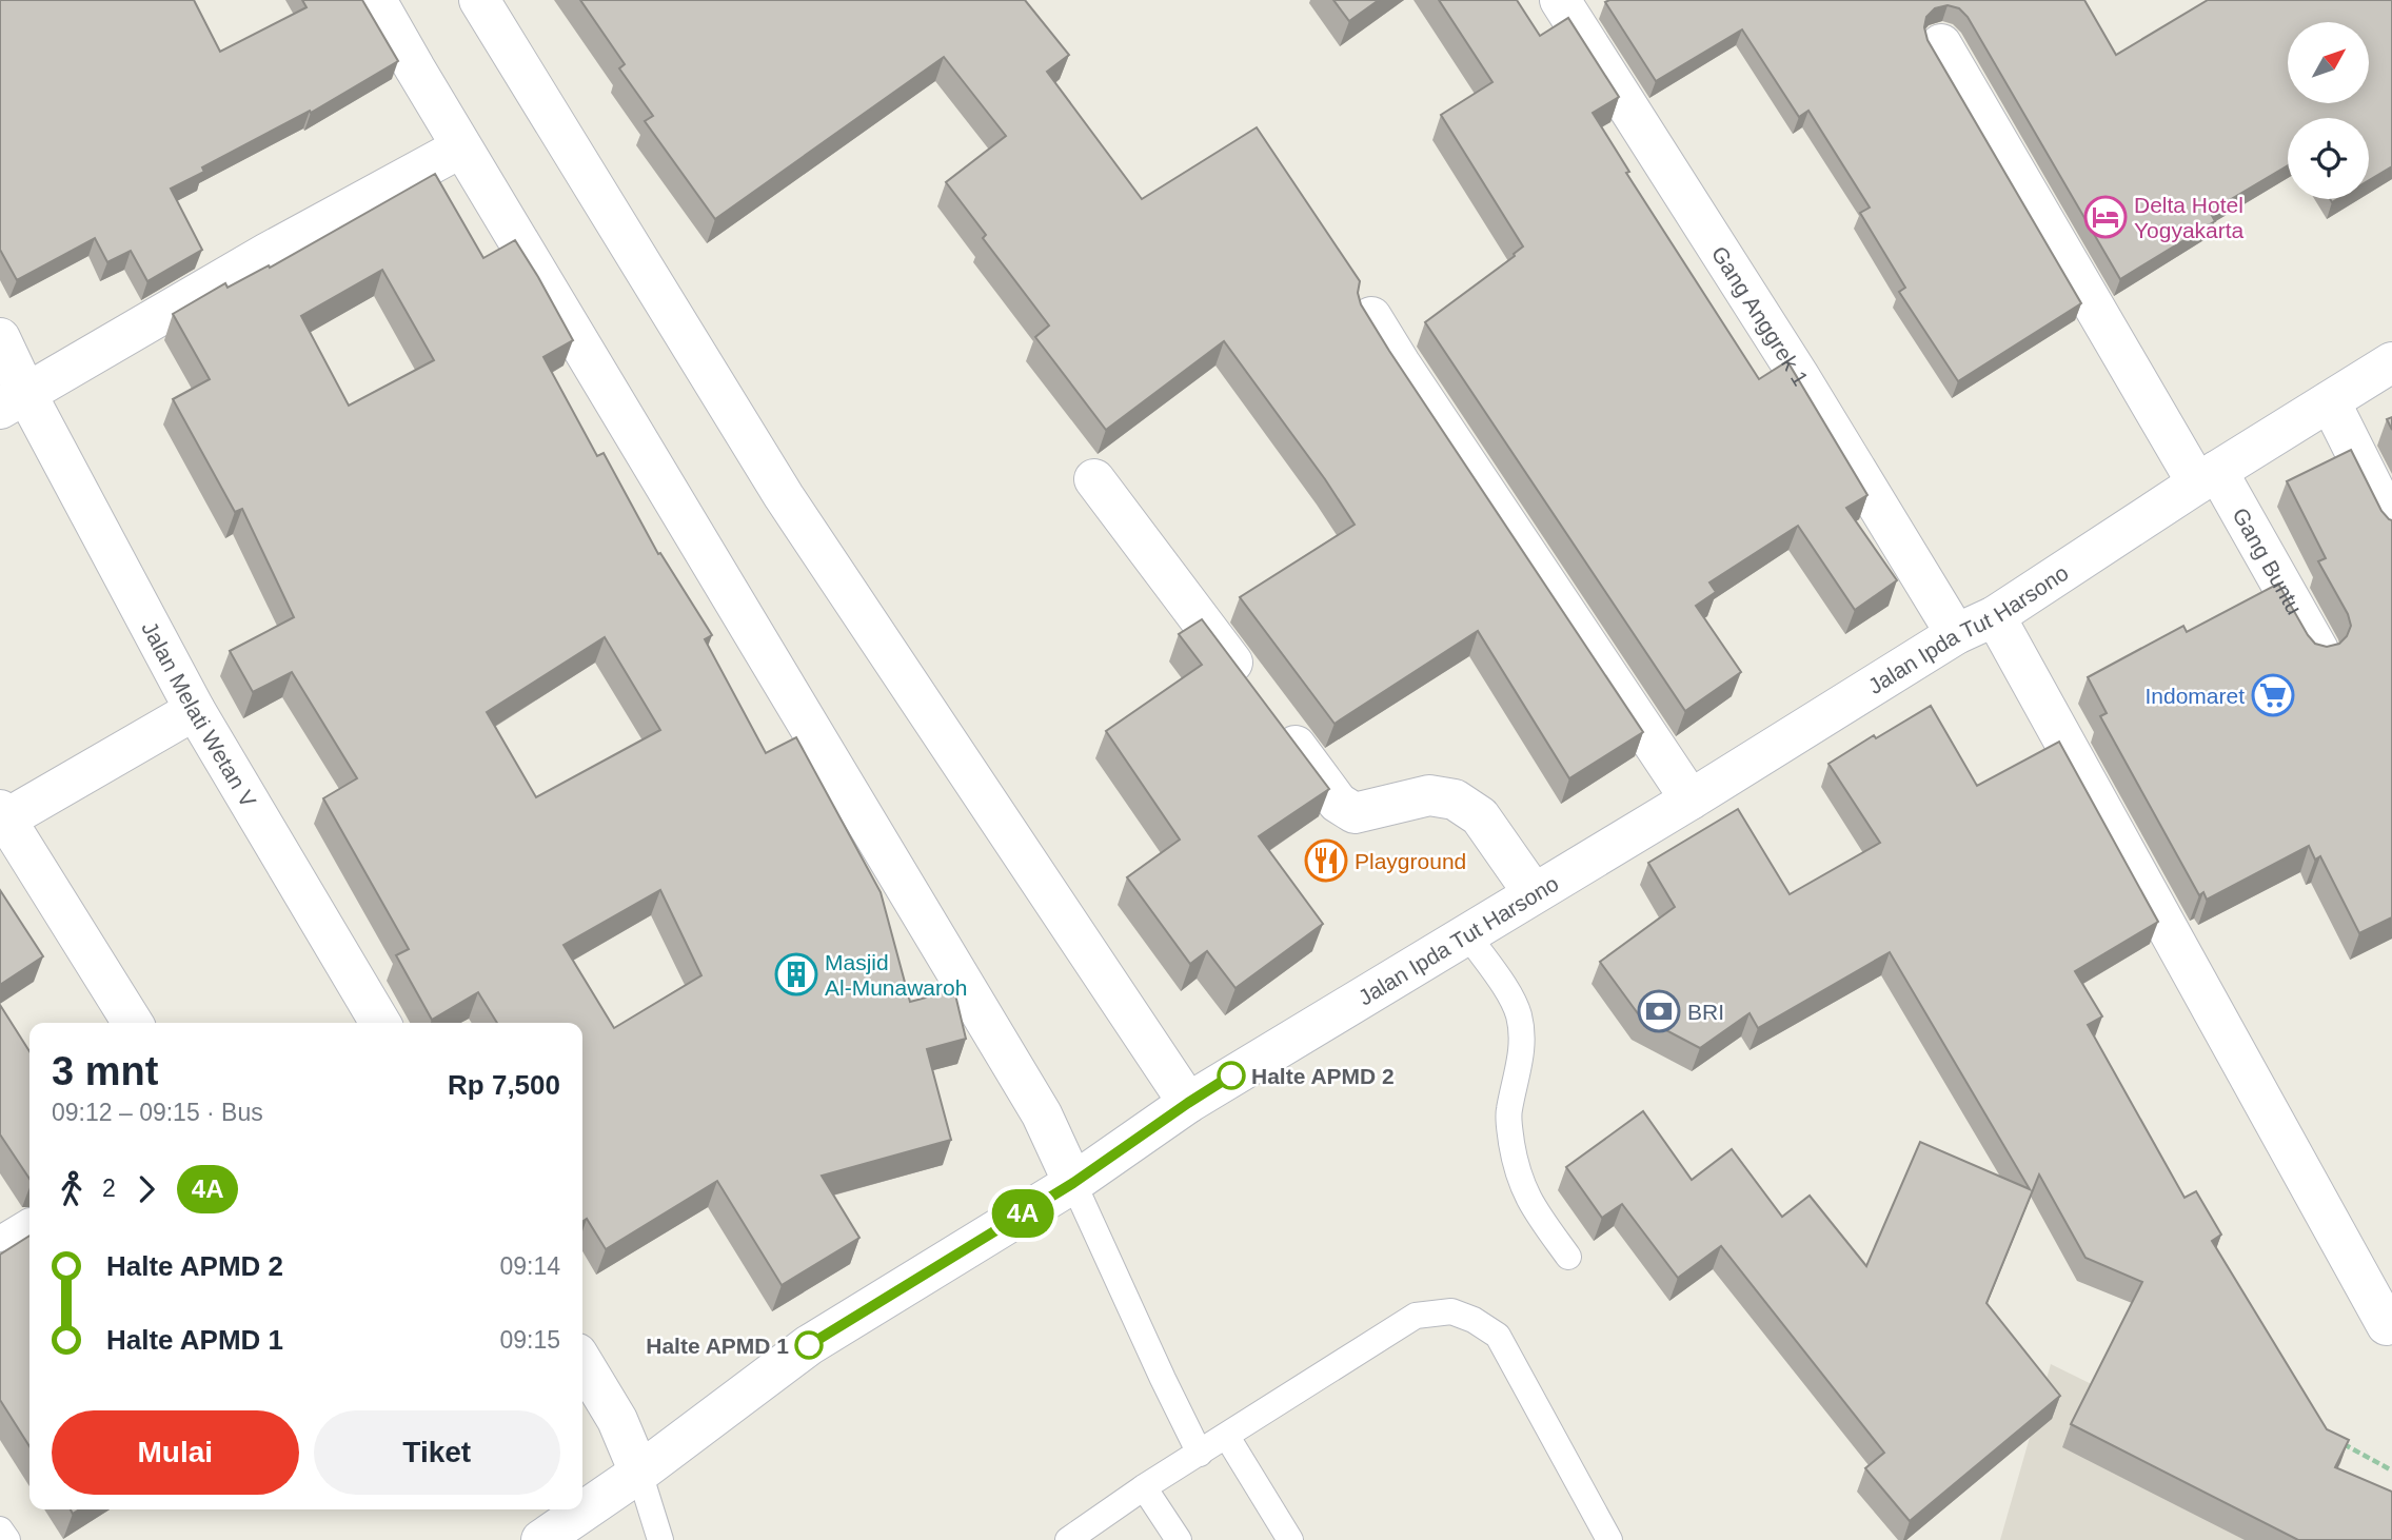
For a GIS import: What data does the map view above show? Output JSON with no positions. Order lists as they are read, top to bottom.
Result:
{
  "streets": {
    "street": [
      "Gang Anggrek 1",
      "Gang Buntu",
      "Jalan Ipda Tut Harsono",
      "Jalan Melati Wetan V"
    ]
  },
  "crossings": [
    ["Gang Anggrek 1", "Jalan Ipda Tut Harsono"],
    ["Gang Buntu", "Jalan Ipda Tut Harsono"]
  ],
  "places": {
    "hotel": ["Delta Hotel Yogyakarta"],
    "supermarket": ["Indomaret"],
    "restaurant": ["Playground"],
    "building": ["Masjid Al-Munawaroh"],
    "bank": ["BRI"],
    "other": ["Halte APMD 2", "Halte APMD 1"]
  },
  "lines": ["bus line 4A"],
  "north": "top right",
  "page": {
    "on_map": "4A",
    "heading": ["3 mnt", "09:12 – 09:15 · Bus", "Rp 7,500"],
    "legs": ["2", "4A"],
    "list": [
      {
        "name": "Halte APMD 2",
        "value": "09:14"
      },
      {
        "name": "Halte APMD 1",
        "value": "09:15"
      }
    ],
    "buttons": ["Mulai", "Tiket"]
  }
}
